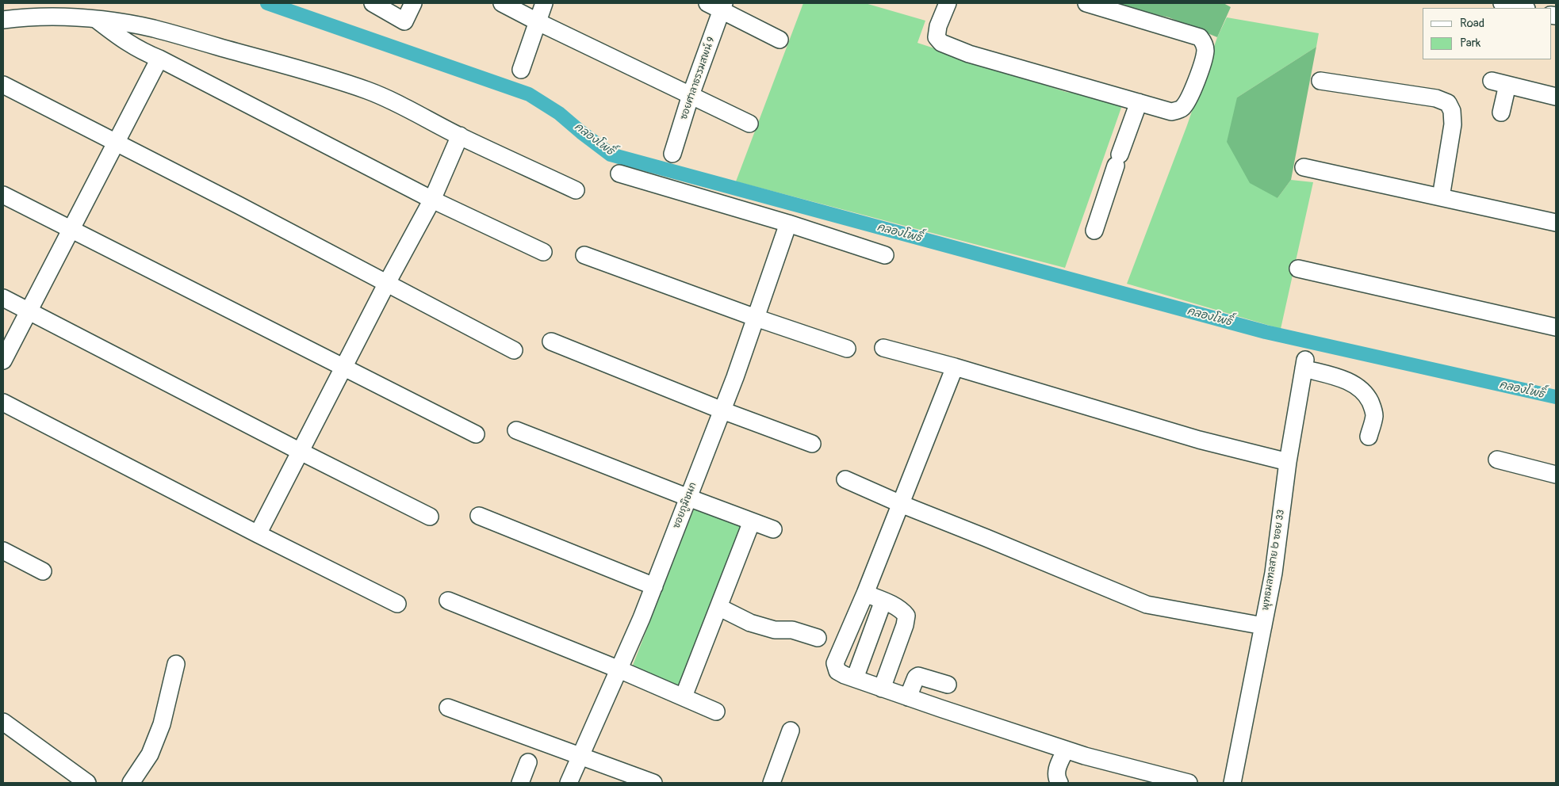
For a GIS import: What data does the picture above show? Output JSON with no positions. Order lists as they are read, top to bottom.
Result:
{
  "streets": {
    "street": ["ซอยศาลาธรรมสพน์ 9", "ซอยภูมิชนก", "พุทธมลฑลสาย ๒ ซอย 33"]
  },
  "water": ["คลองโพธิ์"],
  "legend": ["Road", "Park"]
}
